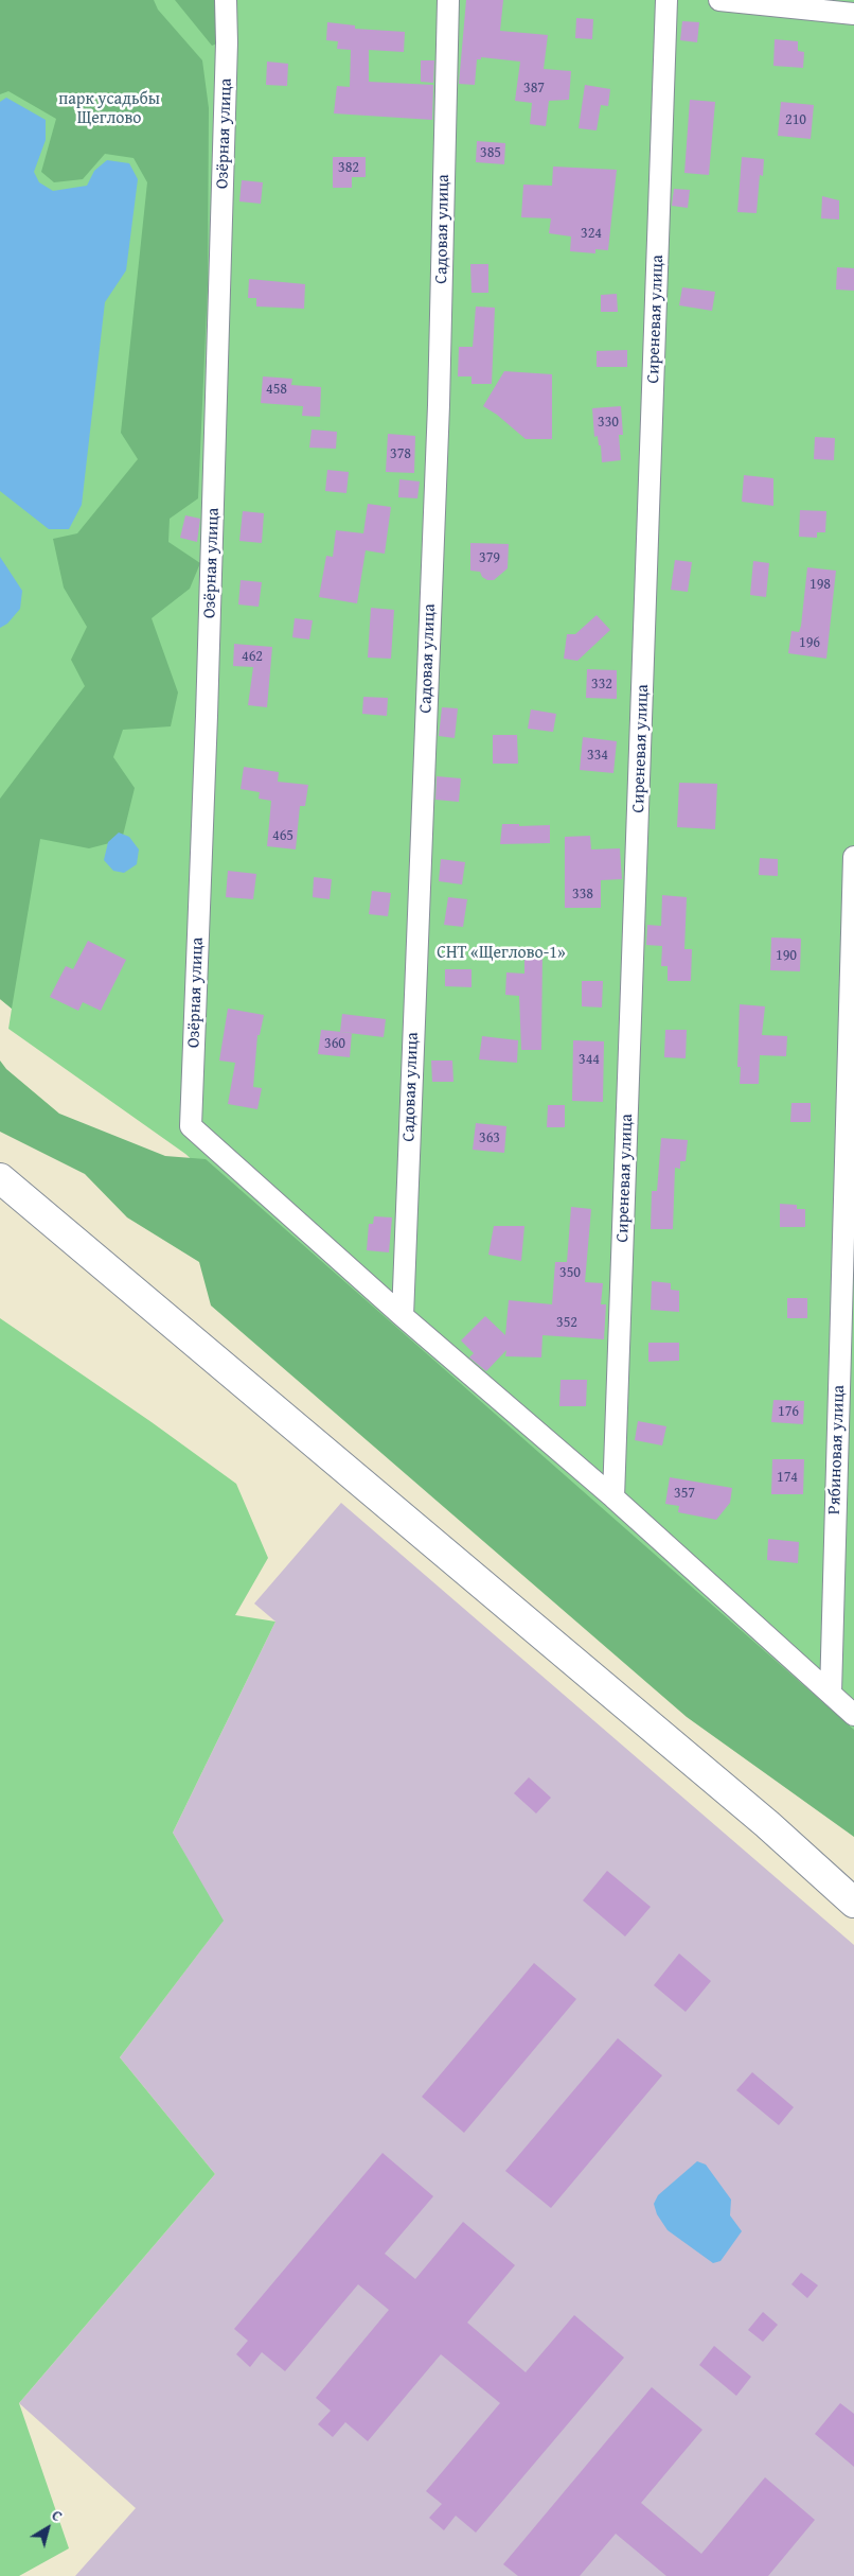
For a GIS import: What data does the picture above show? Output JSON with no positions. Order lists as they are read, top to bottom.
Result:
{
  "streets": {
    "street": [
      "Озёрная улица",
      "Садовая улица",
      "Сиреневая улица",
      "Рябиновая улица"
    ]
  },
  "crossings": [
    ["Озёрная улица", "Садовая улица"]
  ],
  "parks": ["парк усадьбы Щеглово", "СНТ «Щеглово-1»"],
  "house_numbers": [
    "387",
    "210",
    "385",
    "382",
    "324",
    "458",
    "330",
    "378",
    "379",
    "198",
    "196",
    "462",
    "332",
    "334",
    "465",
    "338",
    "190",
    "360",
    "344",
    "363",
    "350",
    "352",
    "176",
    "174",
    "357"
  ],
  "north": "top right"
}
